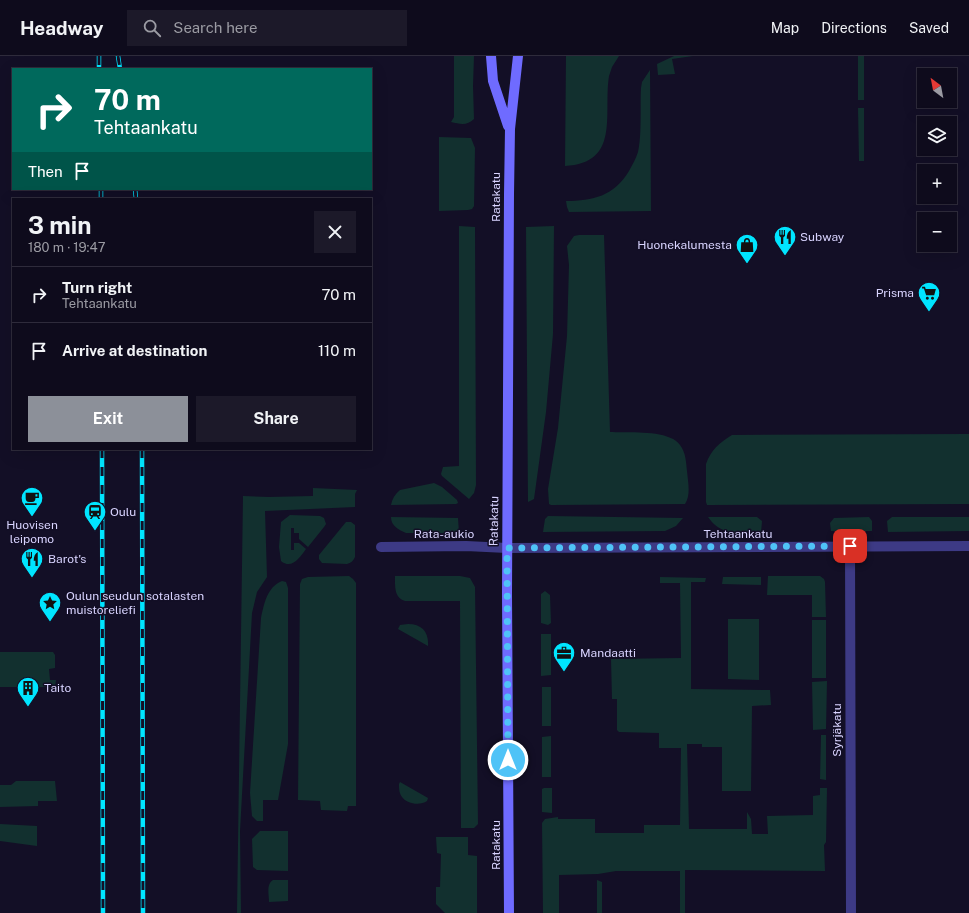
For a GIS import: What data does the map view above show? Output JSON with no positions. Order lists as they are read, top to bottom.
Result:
{
  "streets": {
    "street": [
      "Ratakatu",
      "Rata-aukio",
      "Tehtaankatu",
      "Syrjäkatu"
    ]
  },
  "crossings": [
    ["Ratakatu", "Rata-aukio"],
    ["Ratakatu", "Tehtaankatu"],
    ["Rata-aukio", "Tehtaankatu"],
    ["Tehtaankatu", "Syrjäkatu"]
  ],
  "places": {
    "restaurant": ["Subway", "Barot's"],
    "shop": ["Huonekalumesta"],
    "supermarket": ["Prisma"],
    "cafe": ["Huovisen leipomo"],
    "station": ["Oulu"],
    "place": ["Oulun seudun sotalasten muistoreliefi"],
    "office": ["Mandaatti"],
    "building": ["Taito"]
  },
  "north": "top left",
  "page": {
    "header": "Headway",
    "search": "Search here",
    "nav": ["Map", "Directions", "Saved"],
    "map_buttons": ["+", "−"],
    "turn": ["70 m", "Tehtaankatu"],
    "then": "Then",
    "heading": ["3 min", "180 m · 19:47"],
    "list": [
      {
        "name": "Turn right",
        "note": "Tehtaankatu",
        "value": "70 m"
      },
      {
        "name": "Arrive at destination",
        "value": "110 m"
      }
    ],
    "buttons": ["Exit", "Share"]
  }
}
